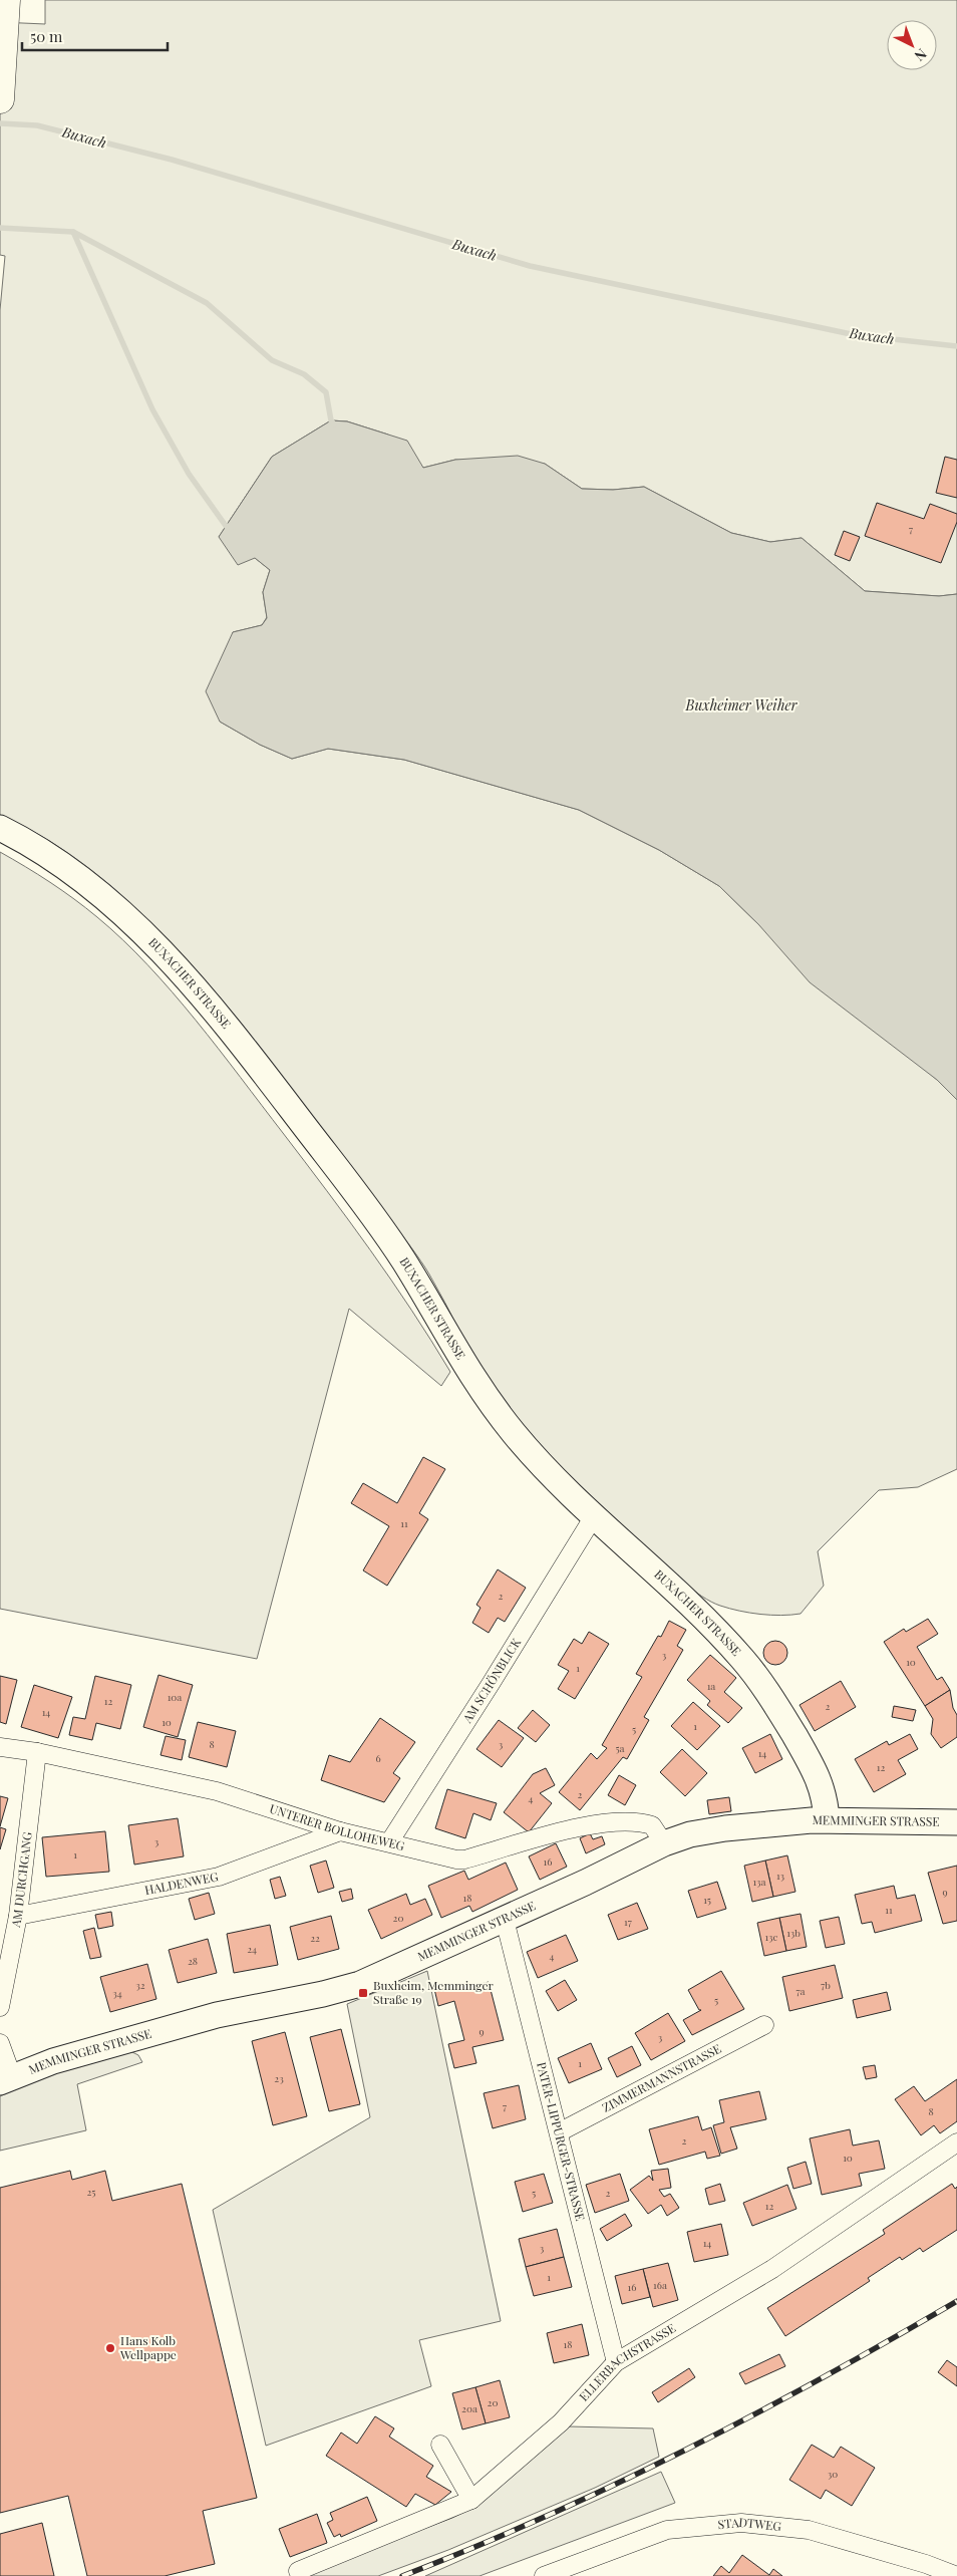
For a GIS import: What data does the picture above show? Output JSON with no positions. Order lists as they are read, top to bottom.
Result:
{
  "streets": {
    "street": [
      "BUXACHER STRASSE",
      "AM SCHÖNBLICK",
      "MEMMINGER STRASSE",
      "UNTERER BOLLOHEWEG",
      "AM DURCHGANG",
      "HALDENWEG",
      "ZIMMERMANNSTRASSE",
      "PATER-LIPPURGER-STRASSE",
      "ELLERBACHSTRASSE",
      "STADTWEG"
    ]
  },
  "crossings": [
    ["BUXACHER STRASSE", "AM SCHÖNBLICK"],
    ["BUXACHER STRASSE", "MEMMINGER STRASSE"],
    ["AM SCHÖNBLICK", "UNTERER BOLLOHEWEG"],
    ["MEMMINGER STRASSE", "UNTERER BOLLOHEWEG"],
    ["MEMMINGER STRASSE", "PATER-LIPPURGER-STRASSE"],
    ["UNTERER BOLLOHEWEG", "AM DURCHGANG"],
    ["UNTERER BOLLOHEWEG", "HALDENWEG"],
    ["AM DURCHGANG", "HALDENWEG"],
    ["ZIMMERMANNSTRASSE", "PATER-LIPPURGER-STRASSE"],
    ["PATER-LIPPURGER-STRASSE", "ELLERBACHSTRASSE"]
  ],
  "water": ["Buxach", "Buxheimer Weiher"],
  "places": {
    "transit": ["Buxheim, Memminger Straße 19"],
    "other": ["Hans Kolb Wellpappe"]
  },
  "house_numbers": [
    "7",
    "11",
    "2",
    "3",
    "10",
    "1",
    "1a",
    "10a",
    "12",
    "2",
    "14",
    "10",
    "1",
    "5",
    "8",
    "3",
    "5a",
    "14",
    "6",
    "12",
    "2",
    "4",
    "3",
    "1",
    "16",
    "13",
    "13a",
    "9",
    "18",
    "15",
    "11",
    "20",
    "17",
    "13b",
    "13c",
    "22",
    "24",
    "4",
    "28",
    "32",
    "7b",
    "7a",
    "34",
    "5",
    "9",
    "3",
    "1",
    "23",
    "7",
    "8",
    "2",
    "10",
    "25",
    "5",
    "2",
    "12",
    "14",
    "3",
    "1",
    "16a",
    "16",
    "18",
    "20",
    "20a",
    "30"
  ],
  "scale_bar": "50 m",
  "north": "bottom right"
}
